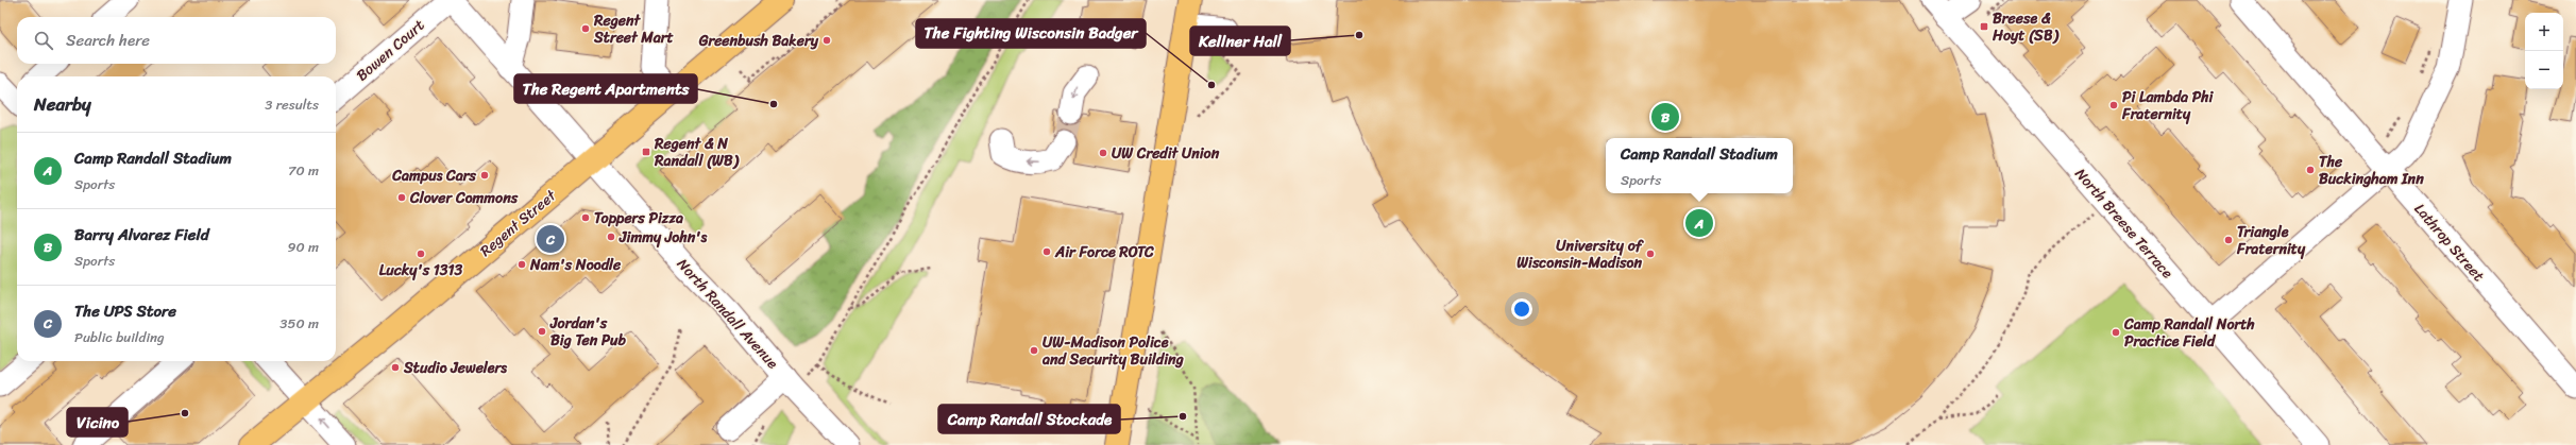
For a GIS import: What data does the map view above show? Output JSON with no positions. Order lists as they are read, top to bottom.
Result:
{
  "streets": {
    "main road": ["Regent Street"],
    "street": [
      "Bowen Court",
      "North Breese Terrace",
      "Lathrop Street",
      "North Randall Avenue"
    ]
  },
  "crossings": [
    ["Regent Street", "North Randall Avenue"]
  ],
  "places": {
    "transit": ["Breese & Hoyt (SB)", "Regent & N Randall (WB)"],
    "other": [
      "Regent Street Mart",
      "Kellner Hall",
      "Greenbush Bakery",
      "The Fighting Wisconsin Badger",
      "The Regent Apartments",
      "Pi Lambda Phi Fraternity",
      "UW Credit Union",
      "The Buckingham Inn",
      "Campus Cars",
      "Clover Commons",
      "Toppers Pizza",
      "Jimmy John's",
      "Triangle Fraternity",
      "Air Force ROTC",
      "Lucky's 1313",
      "University of Wisconsin-Madison",
      "Nam's Noodle",
      "Jordan's Big Ten Pub",
      "Camp Randall North Practice Field",
      "UW-Madison Police and Security Building",
      "Studio Jewelers",
      "Vicino",
      "Camp Randall Stockade"
    ]
  },
  "page": {
    "map_buttons": ["+", "−"],
    "search": "Search here",
    "heading": ["Nearby", "3 results"],
    "pins": ["B", "A", "C"],
    "list": [
      {
        "mark": "A",
        "name": "Camp Randall Stadium",
        "note": "Sports",
        "value": "70 m"
      },
      {
        "mark": "B",
        "name": "Barry Alvarez Field",
        "note": "Sports",
        "value": "90 m"
      },
      {
        "mark": "C",
        "name": "The UPS Store",
        "note": "Public building",
        "value": "350 m"
      }
    ],
    "popup": ["Camp Randall Stadium", "Sports"]
  }
}
